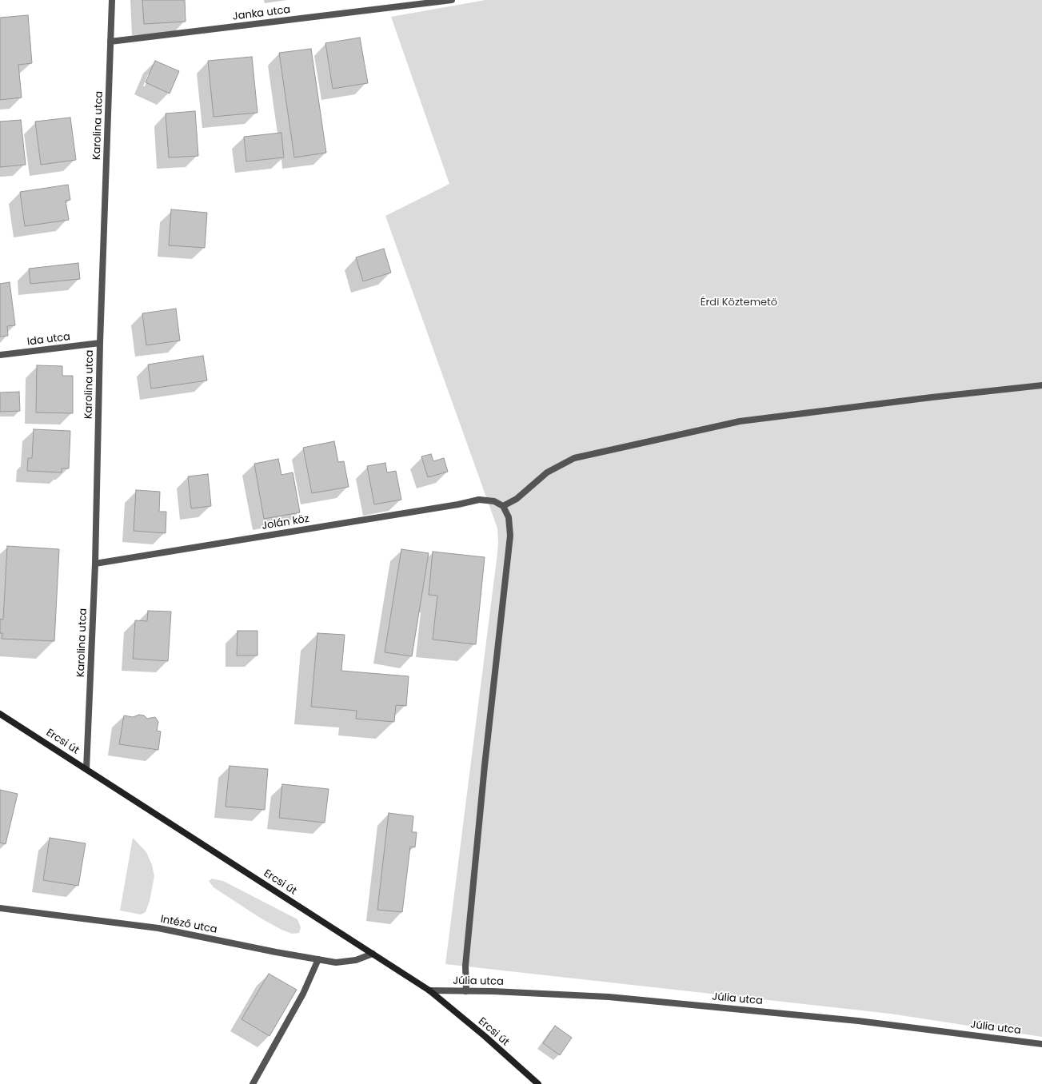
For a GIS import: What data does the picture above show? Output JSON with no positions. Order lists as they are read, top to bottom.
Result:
{
  "streets": {
    "main road": ["Ercsi út"],
    "street": [
      "Janka utca",
      "Karolina utca",
      "Ida utca",
      "Jolán köz",
      "Intéző utca",
      "Júlia utca"
    ]
  },
  "crossings": [
    ["Janka utca", "Karolina utca"],
    ["Karolina utca", "Ida utca"],
    ["Karolina utca", "Jolán köz"],
    ["Karolina utca", "Ercsi út"],
    ["Ercsi út", "Intéző utca"],
    ["Ercsi út", "Júlia utca"]
  ],
  "parks": ["Érdi Köztemető"]
}
